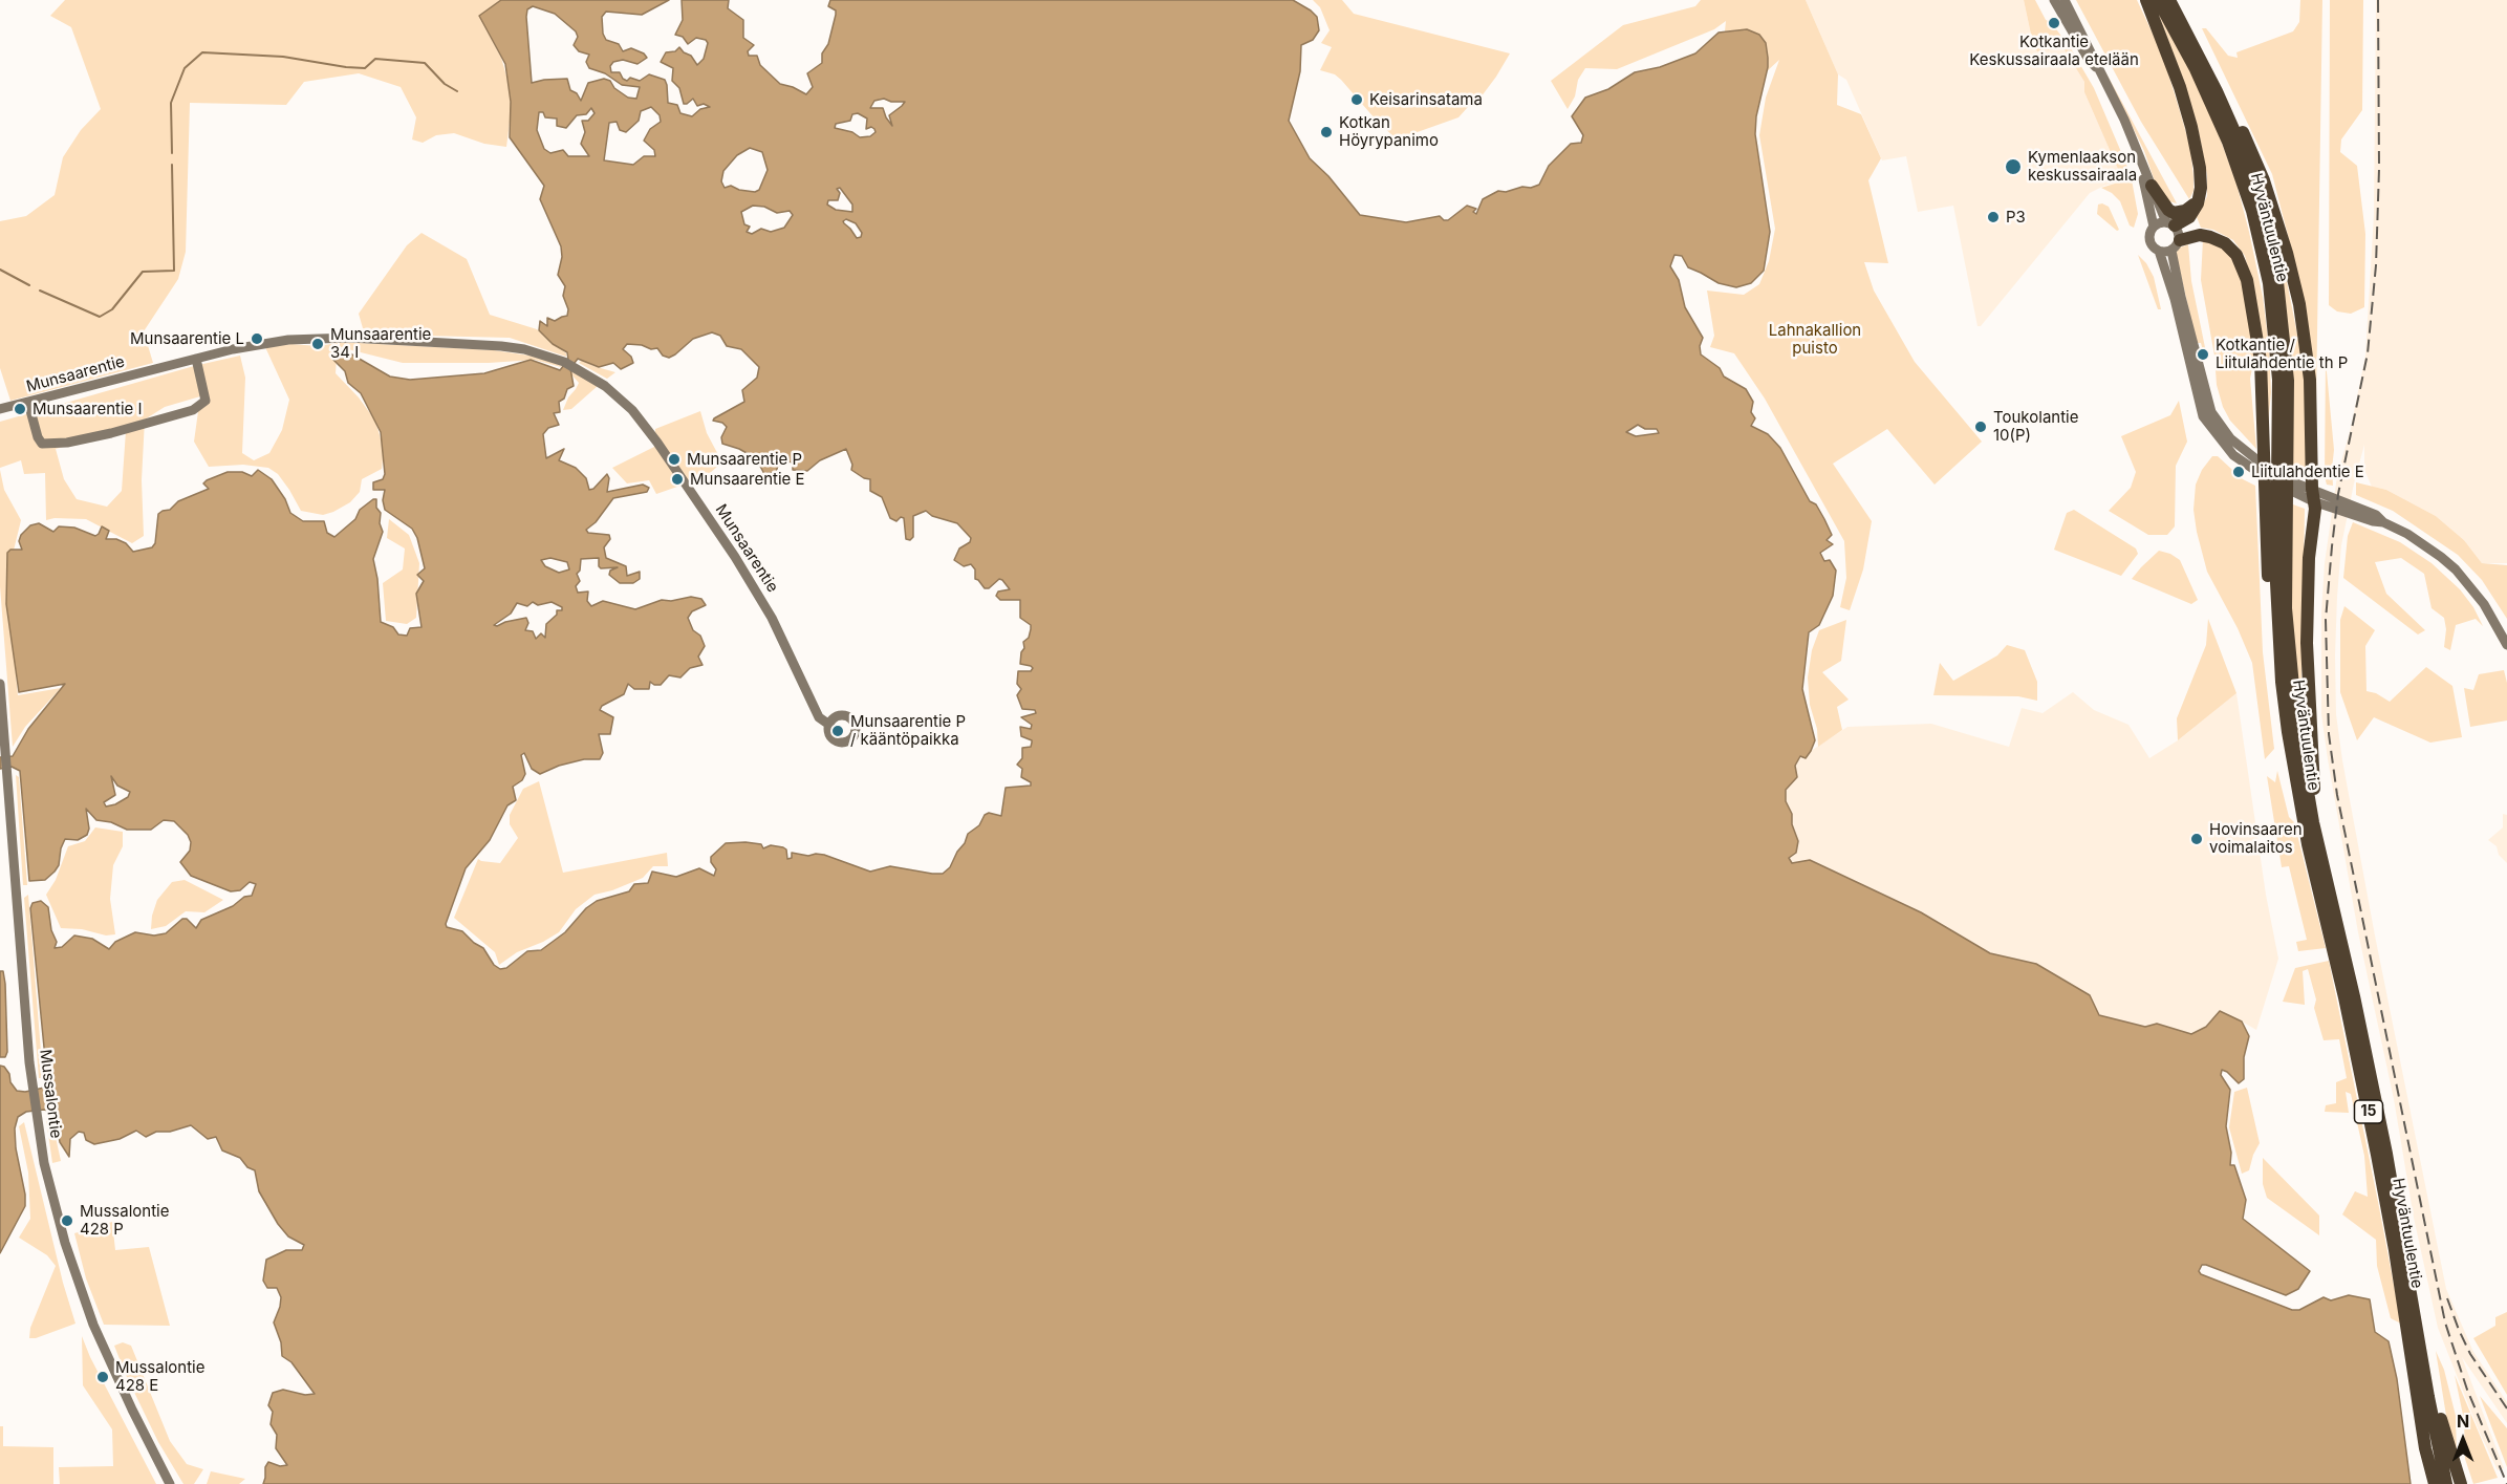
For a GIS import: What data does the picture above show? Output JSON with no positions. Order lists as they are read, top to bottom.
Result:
{
  "streets": {
    "highway": ["Hyväntuulentie", "15"],
    "street": ["Munsaarentie", "Mussalontie"]
  },
  "parks": ["Lahnakallion puisto"],
  "places": [
    "Kotkantie Keskussairaala etelään",
    "Keisarinsatama",
    "Kotkan Höyrypanimo",
    "Kymenlaakson keskussairaala",
    "P3",
    "Munsaarentie L",
    "Munsaarentie 34 I",
    "Kotkantie / Liitulahdentie th P",
    "Munsaarentie I",
    "Toukolantie 10(P)",
    "Munsaarentie P",
    "Liitulahdentie E",
    "Munsaarentie E",
    "Munsaarentie P / kääntöpaikka",
    "Hovinsaaren voimalaitos",
    "Mussalontie 428 P",
    "Mussalontie 428 E"
  ],
  "north": "top"
}
